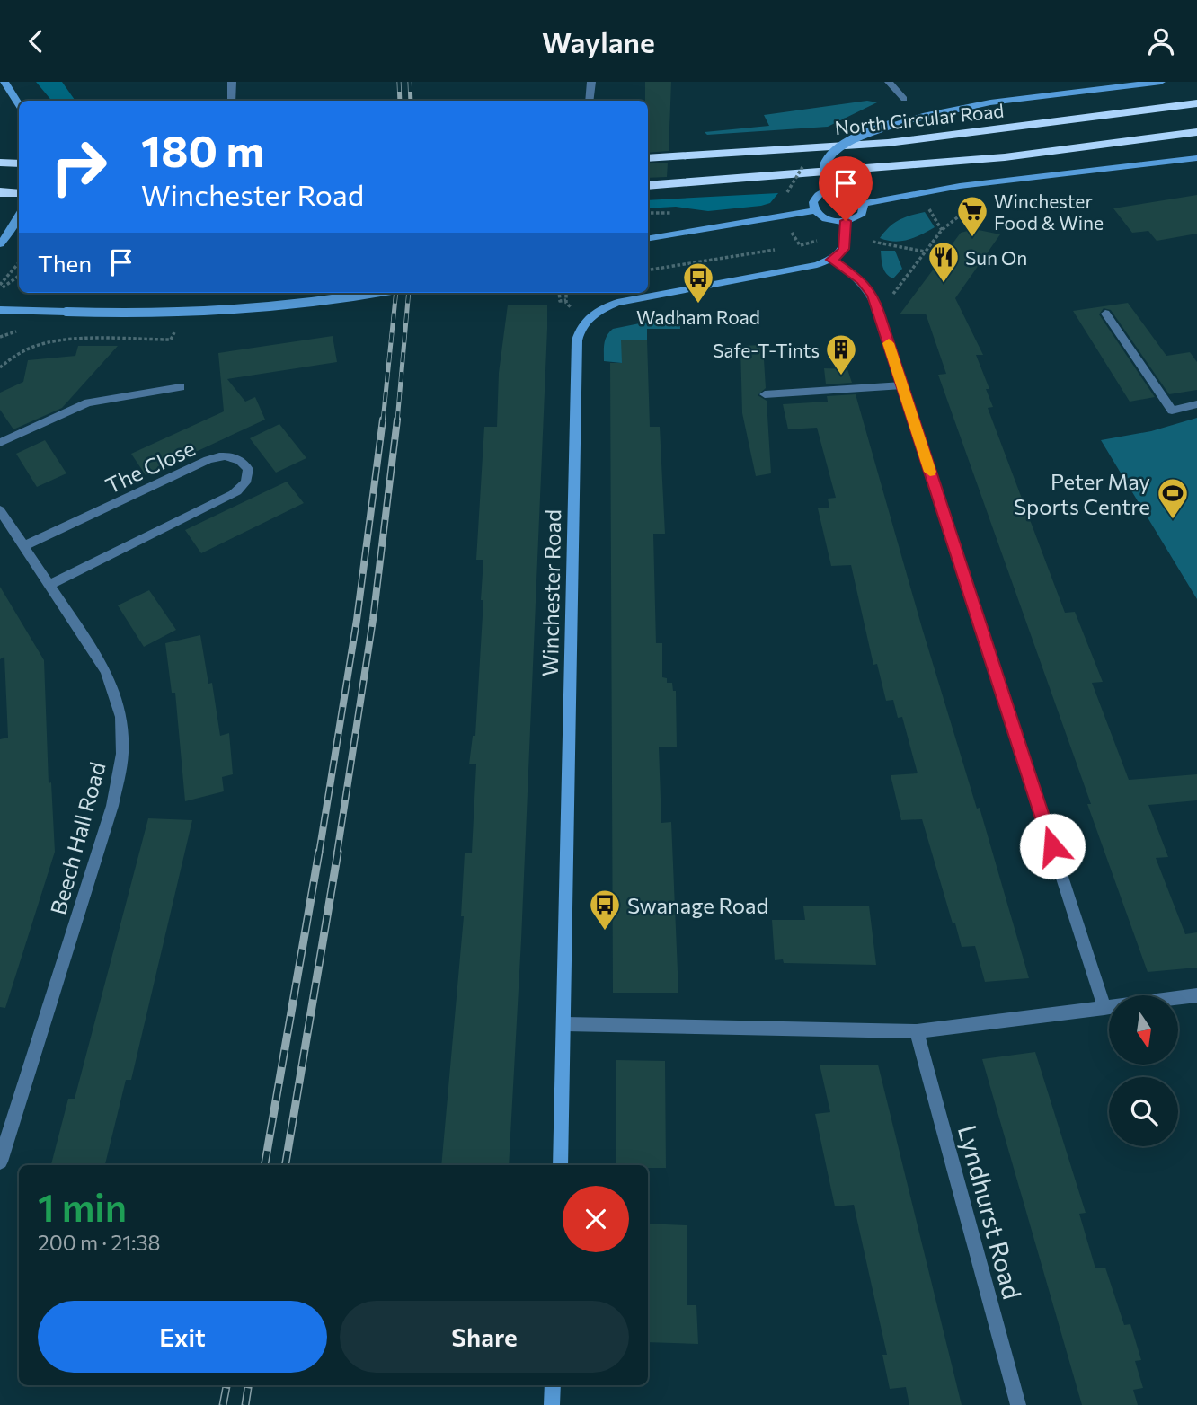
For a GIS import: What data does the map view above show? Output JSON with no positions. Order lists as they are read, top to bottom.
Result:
{
  "streets": {
    "highway": ["North Circular Road"],
    "main road": ["Winchester Road"],
    "street": ["The Close", "Beech Hall Road", "Lyndhurst Road"]
  },
  "crossings": [
    ["The Close", "Beech Hall Road"]
  ],
  "places": {
    "supermarket": ["Winchester Food & Wine"],
    "restaurant": ["Sun On"],
    "bus stop": ["Wadham Road", "Swanage Road"],
    "building": ["Safe-T-Tints"],
    "sports": ["Peter May Sports Centre"]
  },
  "north": "bottom",
  "page": {
    "header": "Waylane",
    "turn": ["180 m", "Winchester Road"],
    "then": "Then",
    "heading": ["1 min", "200 m · 21:38"],
    "buttons": ["Exit", "Share"]
  }
}
